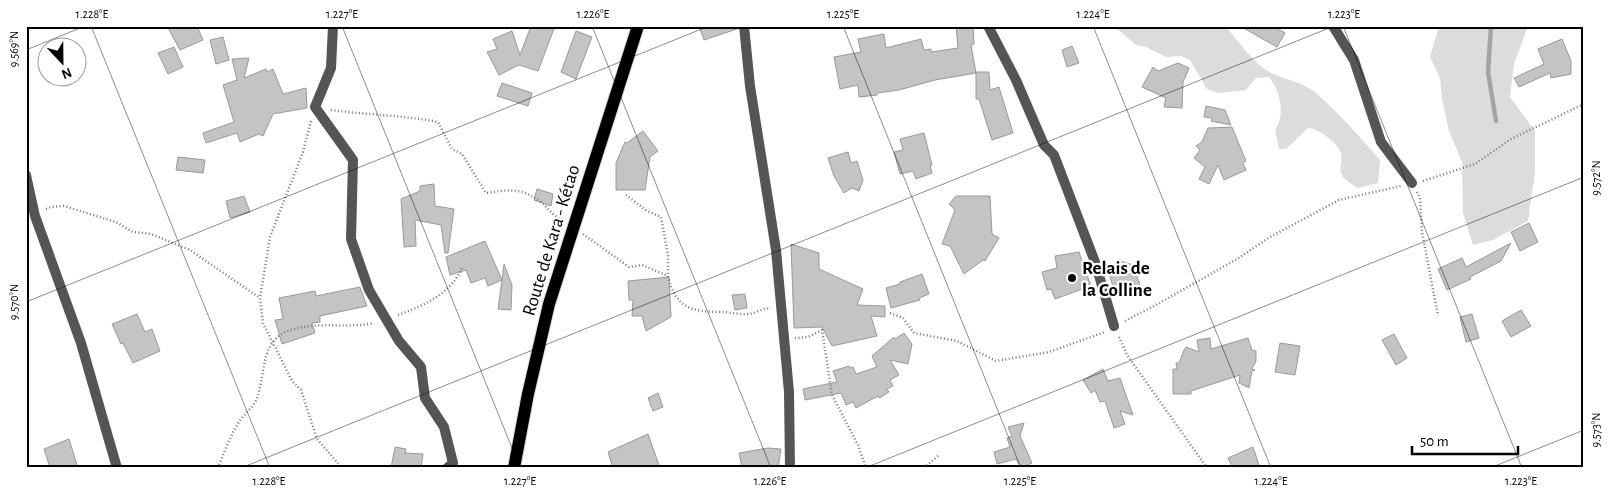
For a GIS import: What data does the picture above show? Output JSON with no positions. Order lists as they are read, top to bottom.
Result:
{
  "streets": {
    "main road": ["Route de Kara - Kétao"]
  },
  "places": ["Relais de la Colline"],
  "scale_bar": "50 m",
  "north": "bottom",
  "coordinates": [
    "1.228°E",
    "1.227°E",
    "1.226°E",
    "1.225°E",
    "1.224°E",
    "1.223°E",
    "9.569°N",
    "9.572°N",
    "9.570°N",
    "9.573°N"
  ]
}
